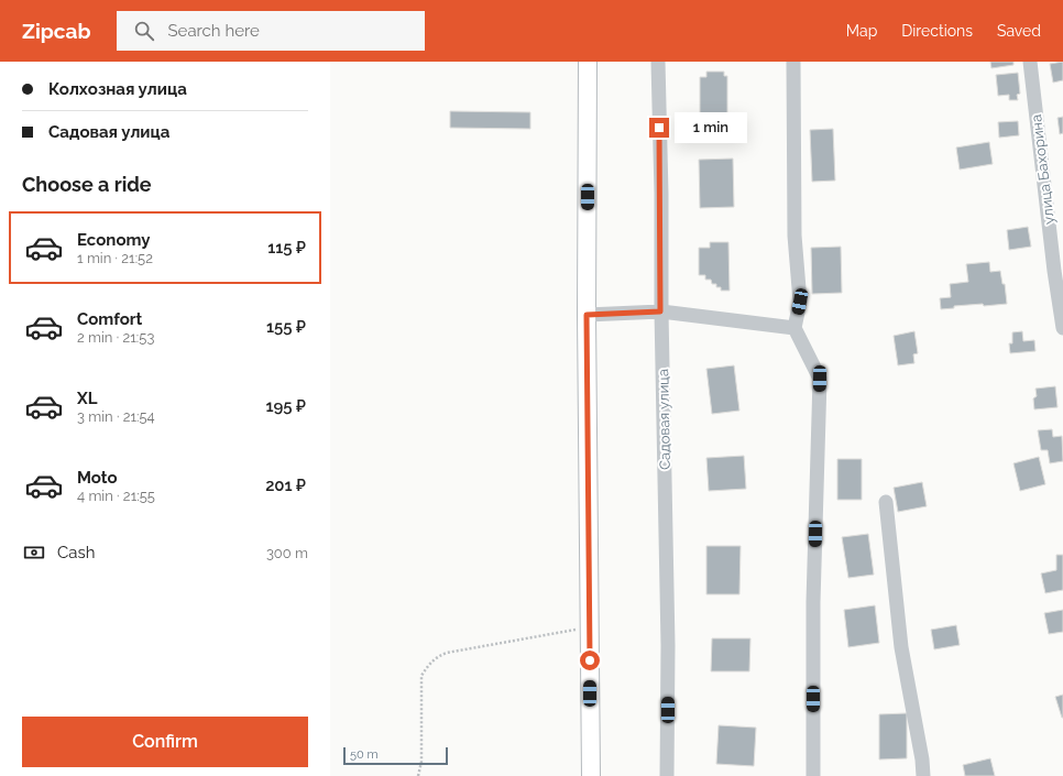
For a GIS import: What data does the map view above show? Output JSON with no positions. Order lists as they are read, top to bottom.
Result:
{
  "streets": {
    "street": ["улица Бахорина", "Садовая улица"]
  },
  "scale_bar": "50 m",
  "page": {
    "header": "Zipcab",
    "search": "Search here",
    "nav": ["Map", "Directions", "Saved"],
    "banner": ["Колхозная улица", "Садовая улица"],
    "bubble": "1 min",
    "heading": "Choose a ride",
    "list": [
      {
        "name": "Economy",
        "note": "1 min · 21:52",
        "value": "115 ₽"
      },
      {
        "name": "Comfort",
        "note": "2 min · 21:53",
        "value": "155 ₽"
      },
      {
        "name": "XL",
        "note": "3 min · 21:54",
        "value": "195 ₽"
      },
      {
        "name": "Moto",
        "note": "4 min · 21:55",
        "value": "201 ₽"
      }
    ],
    "pay": ["Cash", "300 m"],
    "buttons": "Confirm",
    "scale": "50 m"
  }
}
